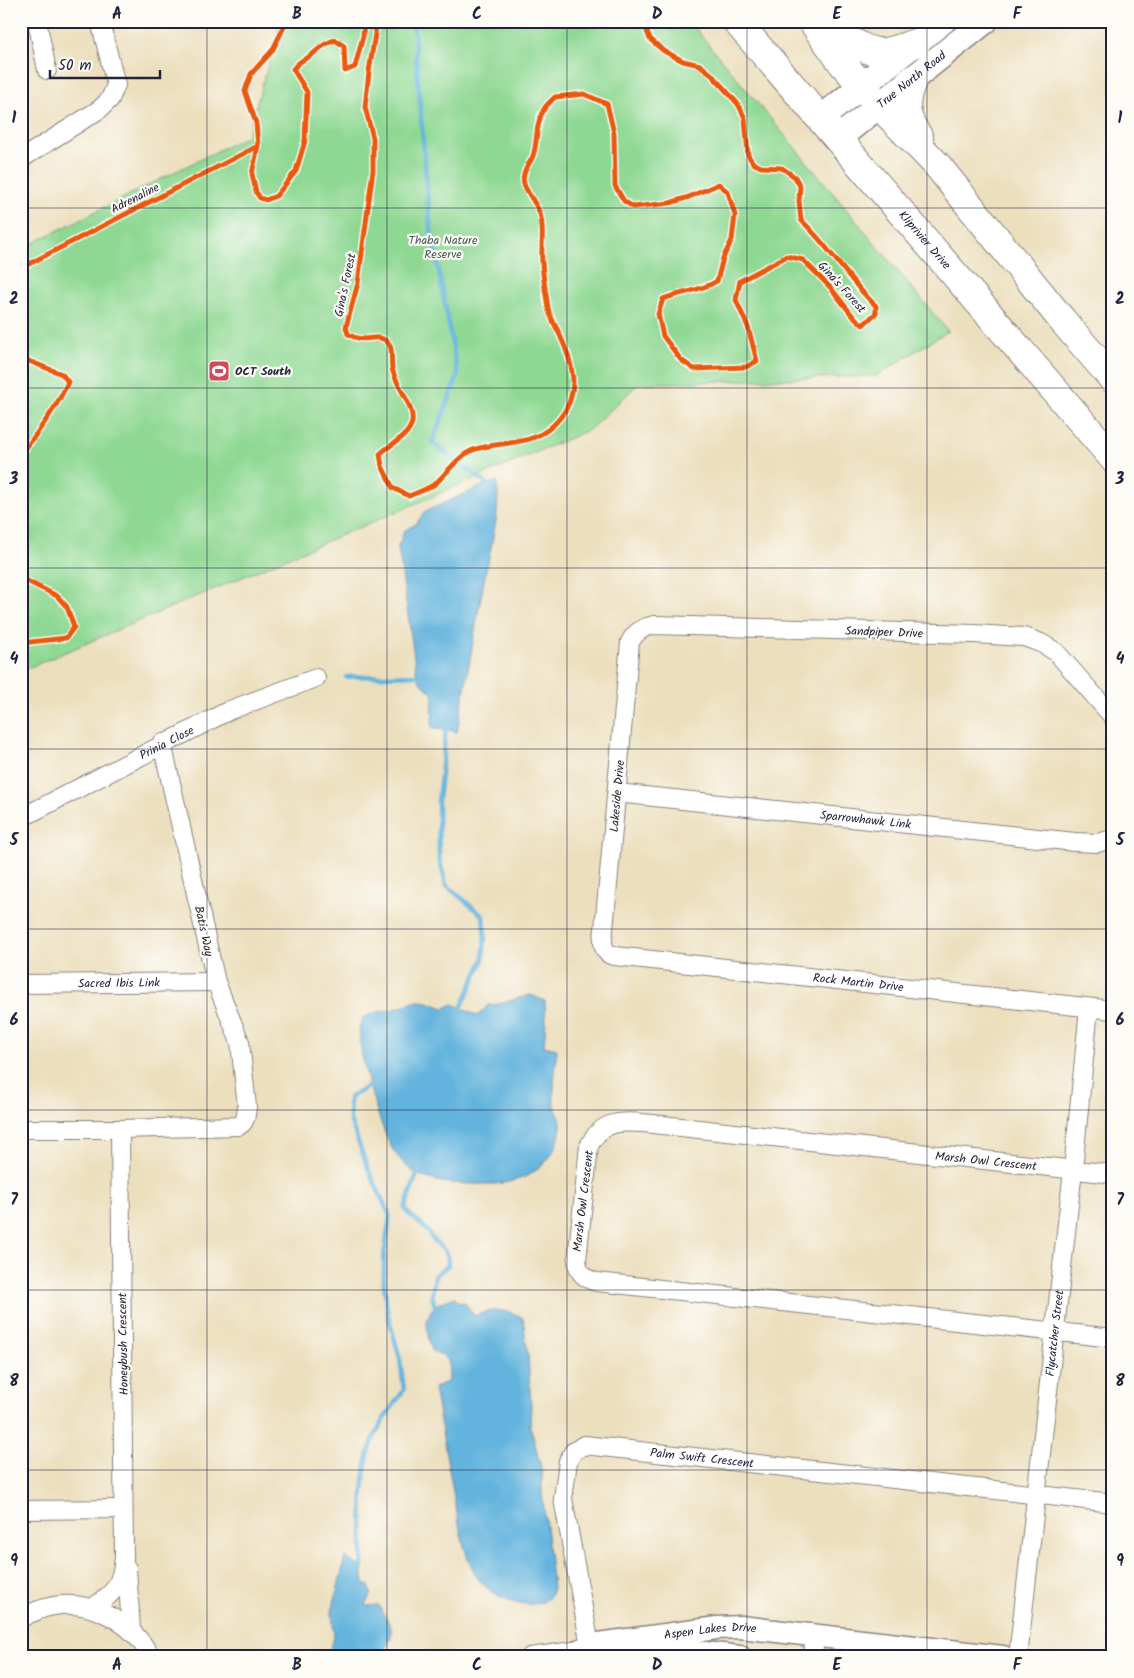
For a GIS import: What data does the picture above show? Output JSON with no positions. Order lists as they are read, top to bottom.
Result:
{
  "streets": {
    "main road": ["True North Road", "Kliprivier Drive"],
    "street": [
      "Sandpiper Drive",
      "Prinia Close",
      "Lakeside Drive",
      "Sparrowhawk Link",
      "Batis Way",
      "Sacred Ibis Link",
      "Rock Martin Drive",
      "Marsh Owl Crescent",
      "Flycatcher Street",
      "Honeybush Crescent",
      "Palm Swift Crescent",
      "Aspen Lakes Drive"
    ],
    "cycle path": ["Adrenaline", "Gina's Forest"]
  },
  "crossings": [
    ["True North Road", "Kliprivier Drive"],
    ["Sandpiper Drive", "Lakeside Drive"],
    ["Prinia Close", "Batis Way"],
    ["Lakeside Drive", "Sparrowhawk Link"],
    ["Lakeside Drive", "Rock Martin Drive"],
    ["Batis Way", "Sacred Ibis Link"],
    ["Batis Way", "Honeybush Crescent"],
    ["Rock Martin Drive", "Flycatcher Street"],
    ["Marsh Owl Crescent", "Flycatcher Street"],
    ["Flycatcher Street", "Palm Swift Crescent"],
    ["Palm Swift Crescent", "Aspen Lakes Drive"]
  ],
  "parks": ["Thaba Nature Reserve"],
  "places": {
    "sports": ["OCT South"]
  },
  "scale_bar": "50 m",
  "grid": {
    "columns": [
      "A",
      "B",
      "C",
      "D",
      "E",
      "F"
    ],
    "rows": [
      "1",
      "2",
      "3",
      "4",
      "5",
      "6",
      "7",
      "8",
      "9"
    ]
  }
}
